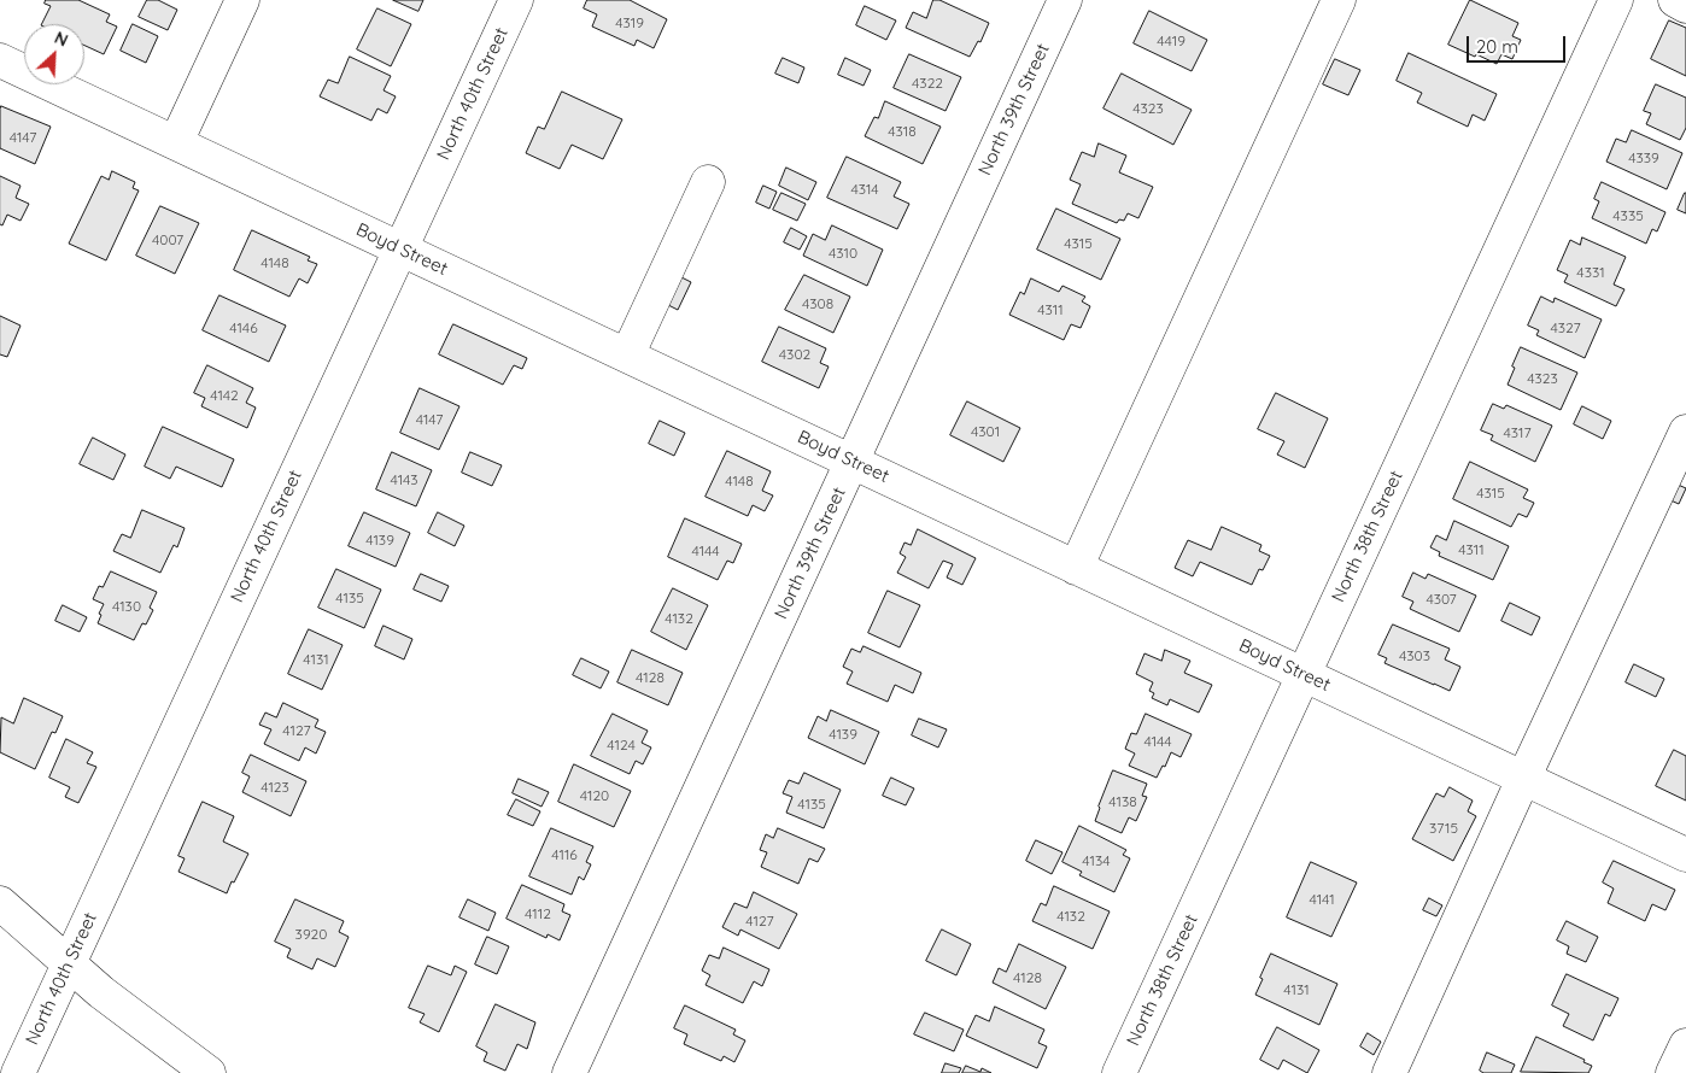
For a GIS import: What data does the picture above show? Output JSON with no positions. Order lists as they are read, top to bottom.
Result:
{
  "streets": {
    "street": [
      "North 40th Street",
      "North 39th Street",
      "Boyd Street",
      "North 38th Street"
    ]
  },
  "crossings": [
    ["North 40th Street", "Boyd Street"],
    ["North 39th Street", "Boyd Street"],
    ["Boyd Street", "North 38th Street"]
  ],
  "house_numbers": [
    "4319",
    "4419",
    "4322",
    "4323",
    "4318",
    "4147",
    "4339",
    "4314",
    "4335",
    "4007",
    "4315",
    "4310",
    "4148",
    "4331",
    "4308",
    "4311",
    "4146",
    "4327",
    "4302",
    "4323",
    "4142",
    "4147",
    "4301",
    "4317",
    "4143",
    "4148",
    "4315",
    "4139",
    "4311",
    "4144",
    "4135",
    "4307",
    "4130",
    "4132",
    "4303",
    "4131",
    "4128",
    "4127",
    "4139",
    "4144",
    "4124",
    "4123",
    "4120",
    "4138",
    "4135",
    "3715",
    "4116",
    "4134",
    "4141",
    "4112",
    "4132",
    "4127",
    "3920",
    "4128",
    "4131"
  ],
  "scale_bar": "20 m",
  "north": "top right"
}
